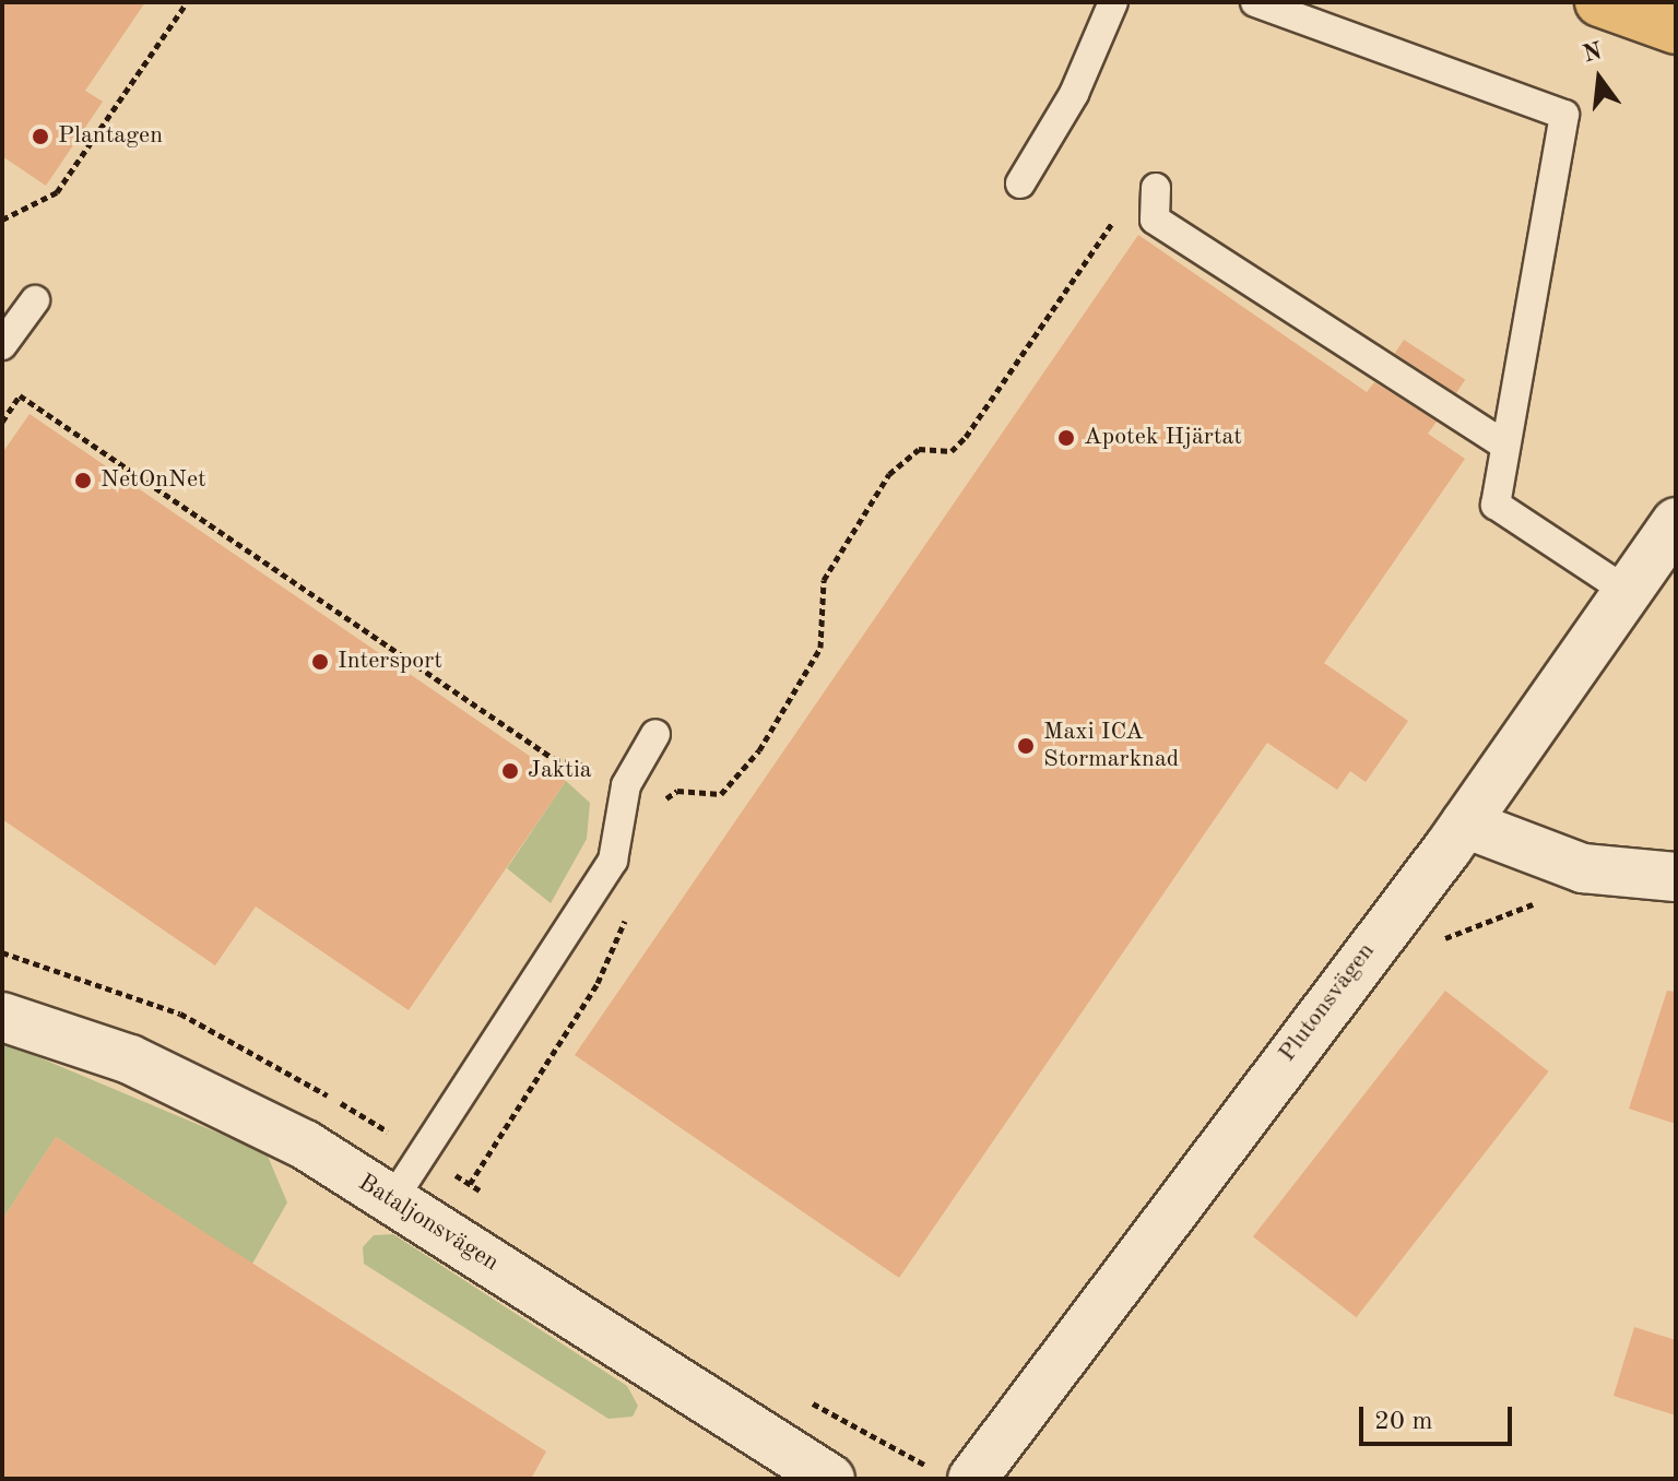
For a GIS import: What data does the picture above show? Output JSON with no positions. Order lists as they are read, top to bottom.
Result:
{
  "streets": {
    "street": ["Plutonsvägen", "Bataljonsvägen"]
  },
  "places": [
    "Plantagen",
    "Apotek Hjärtat",
    "NetOnNet",
    "Intersport",
    "Maxi ICA Stormarknad",
    "Jaktia"
  ],
  "scale_bar": "20 m",
  "north": "top"
}
